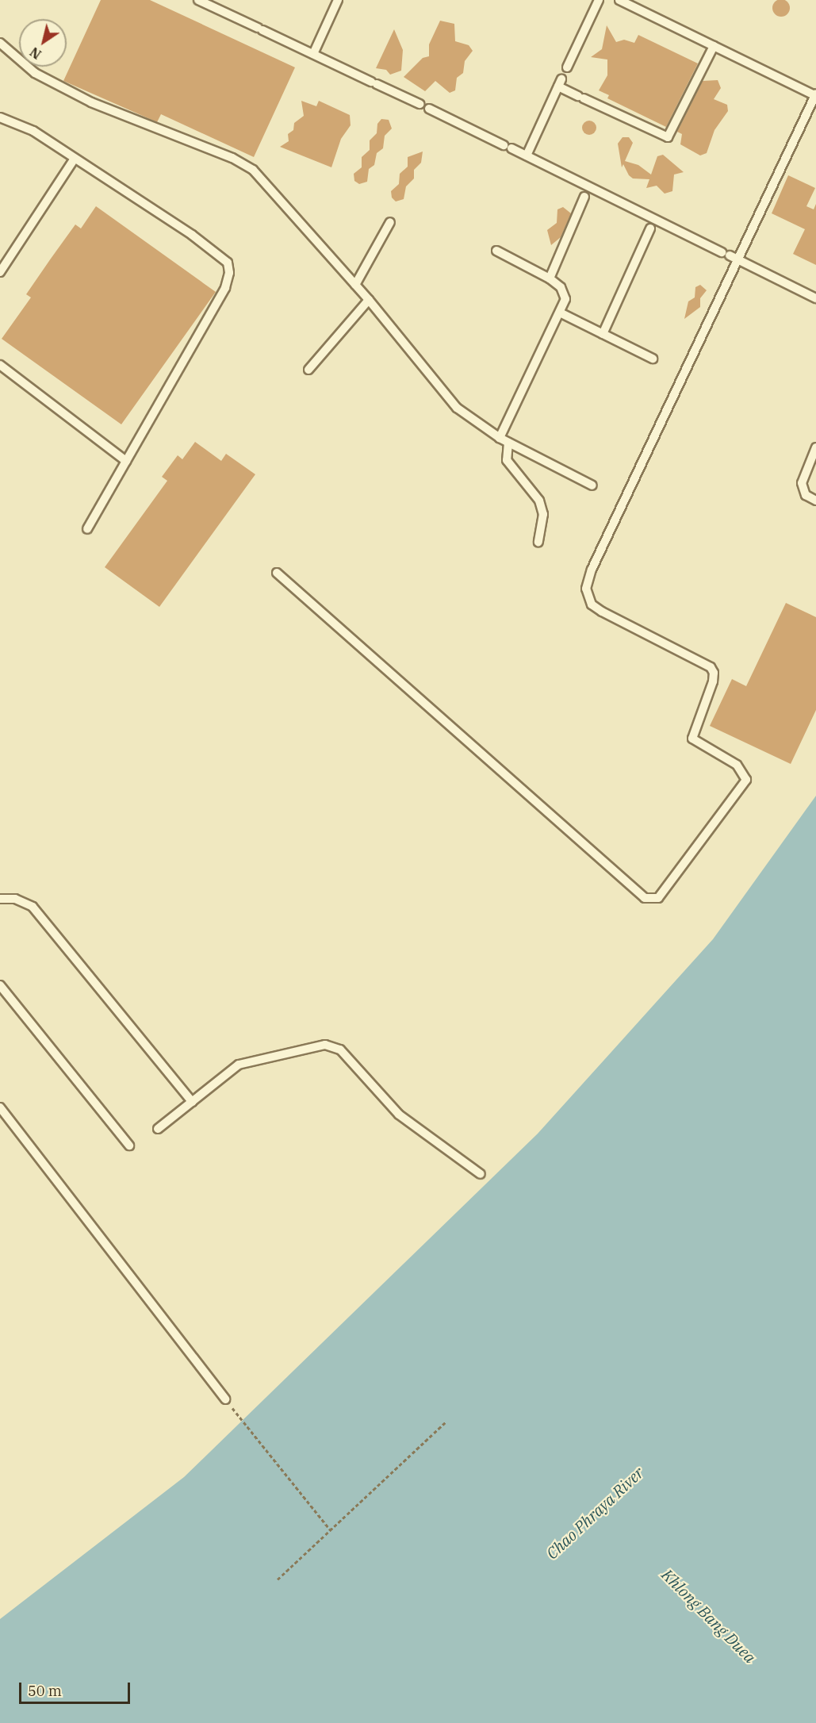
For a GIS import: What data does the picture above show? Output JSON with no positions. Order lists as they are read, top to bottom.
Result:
{
  "water": ["Chao Phraya River", "Khlong Bang Duea"],
  "scale_bar": "50 m",
  "north": "bottom left"
}
